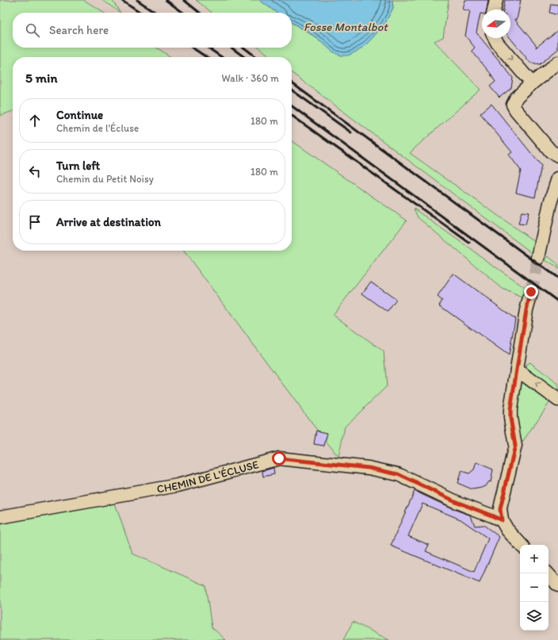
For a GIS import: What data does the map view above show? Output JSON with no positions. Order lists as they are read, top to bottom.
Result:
{
  "streets": {
    "street": ["CHEMIN DE L'ÉCLUSE"]
  },
  "water": ["Fosse Montalbot"],
  "north": "left",
  "page": {
    "search": "Search here",
    "heading": ["5 min", "Walk · 360 m"],
    "list": [
      ["Continue", "Chemin de l'Écluse", "180 m"],
      ["Turn left", "Chemin du Petit Noisy", "180 m"],
      "Arrive at destination"
    ],
    "map_buttons": ["+", "−"]
  }
}
